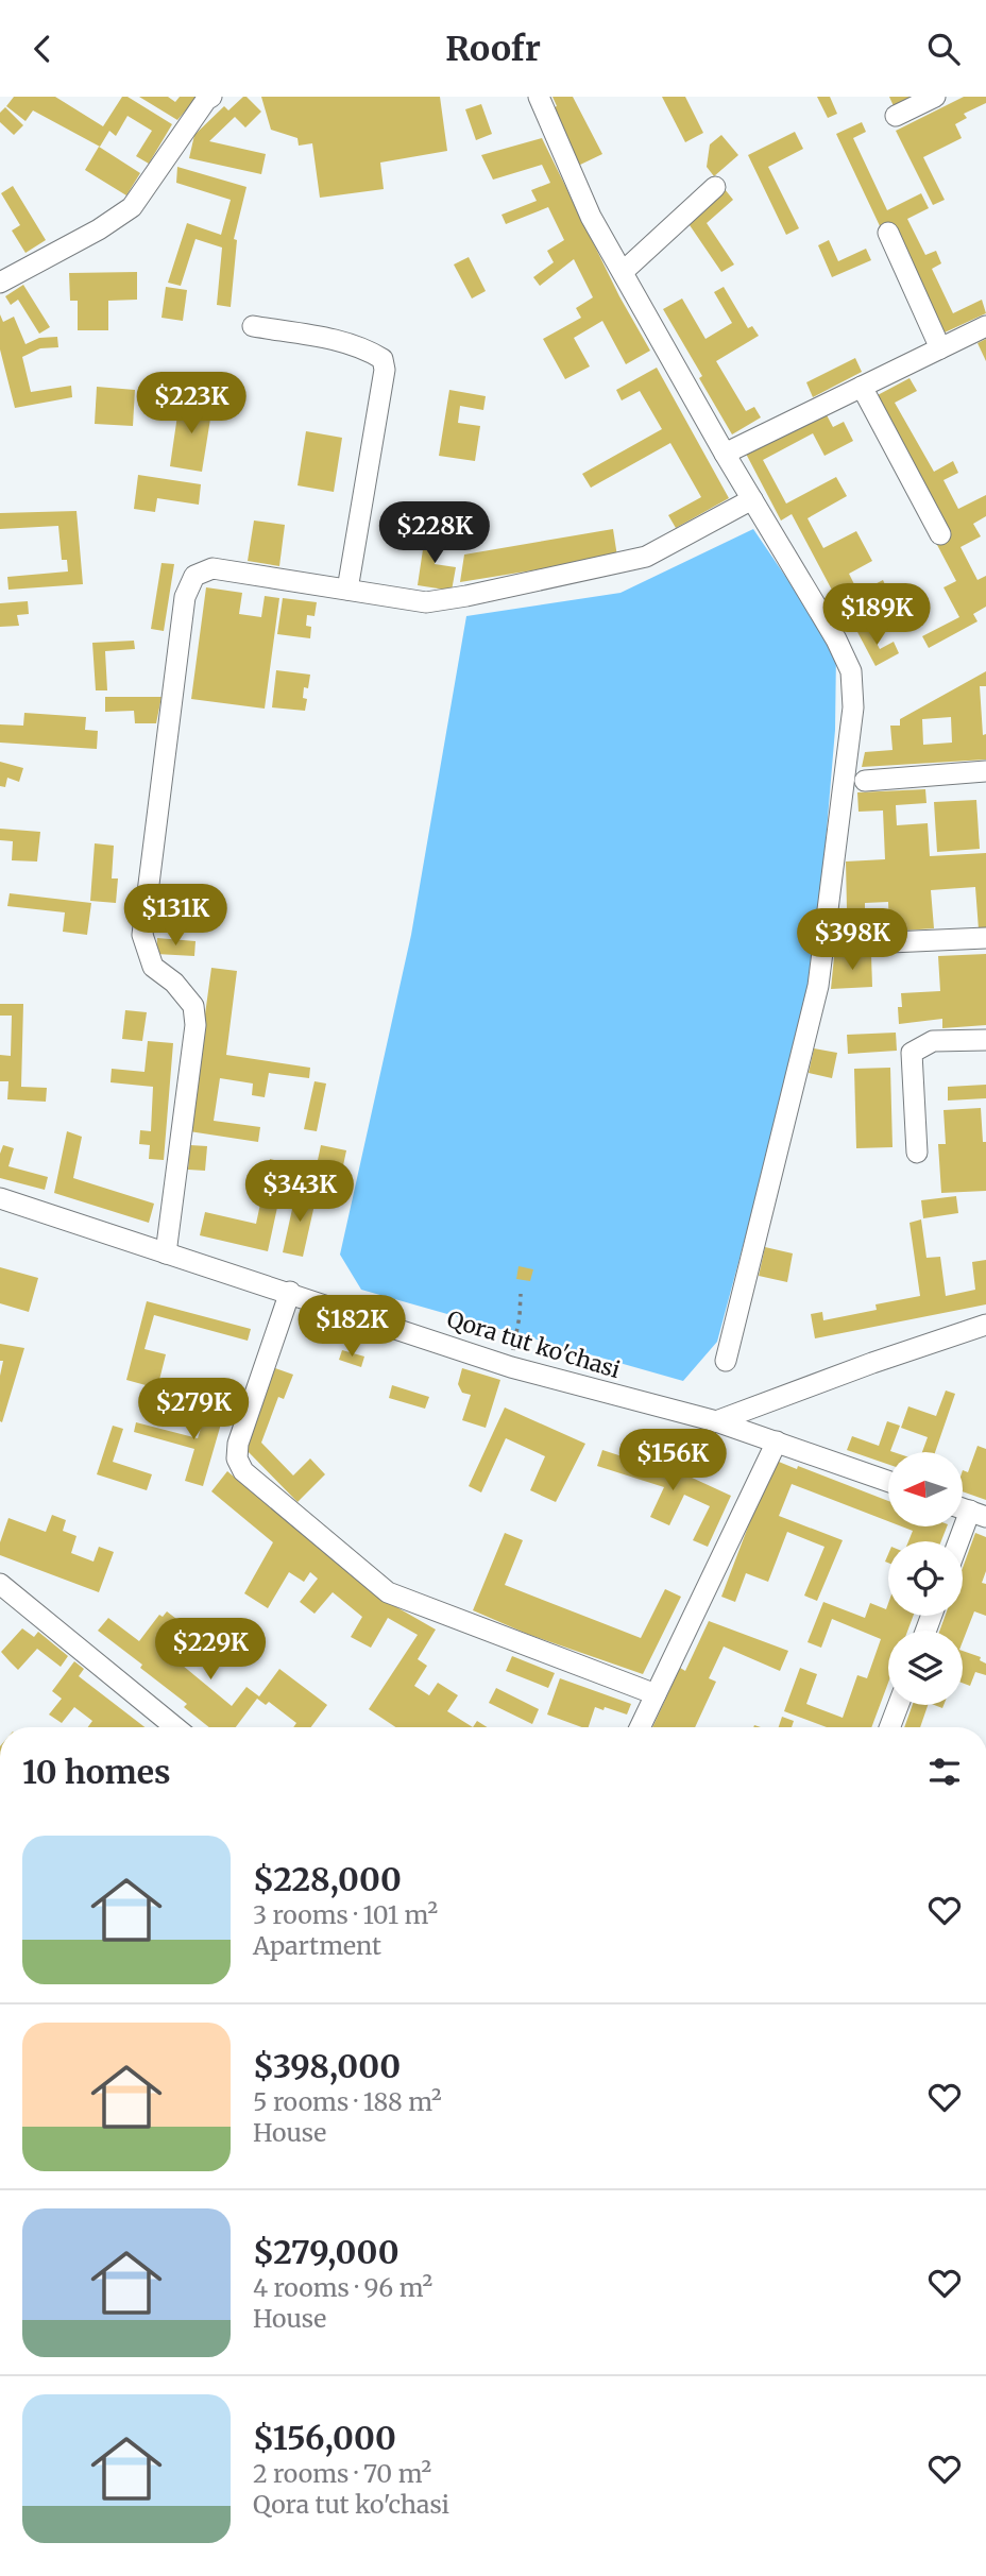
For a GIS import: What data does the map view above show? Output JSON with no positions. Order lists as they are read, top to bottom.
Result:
{
  "streets": {
    "street": ["Qora tut ko'chasi"]
  },
  "north": "left",
  "page": {
    "header": "Roofr",
    "price": [
      "$223K",
      "$228K",
      "$189K",
      "$131K",
      "$398K",
      "$343K",
      "$182K",
      "$279K",
      "$156K",
      "$229K"
    ],
    "heading": "10 homes",
    "list": [
      {
        "name": "$228,000",
        "note": "3 rooms · 101 m² · Apartment"
      },
      {
        "name": "$398,000",
        "note": "5 rooms · 188 m² · House"
      },
      {
        "name": "$279,000",
        "note": "4 rooms · 96 m² · House"
      },
      {
        "name": "$156,000",
        "note": "2 rooms · 70 m² · Qora tut ko'chasi"
      }
    ]
  }
}
